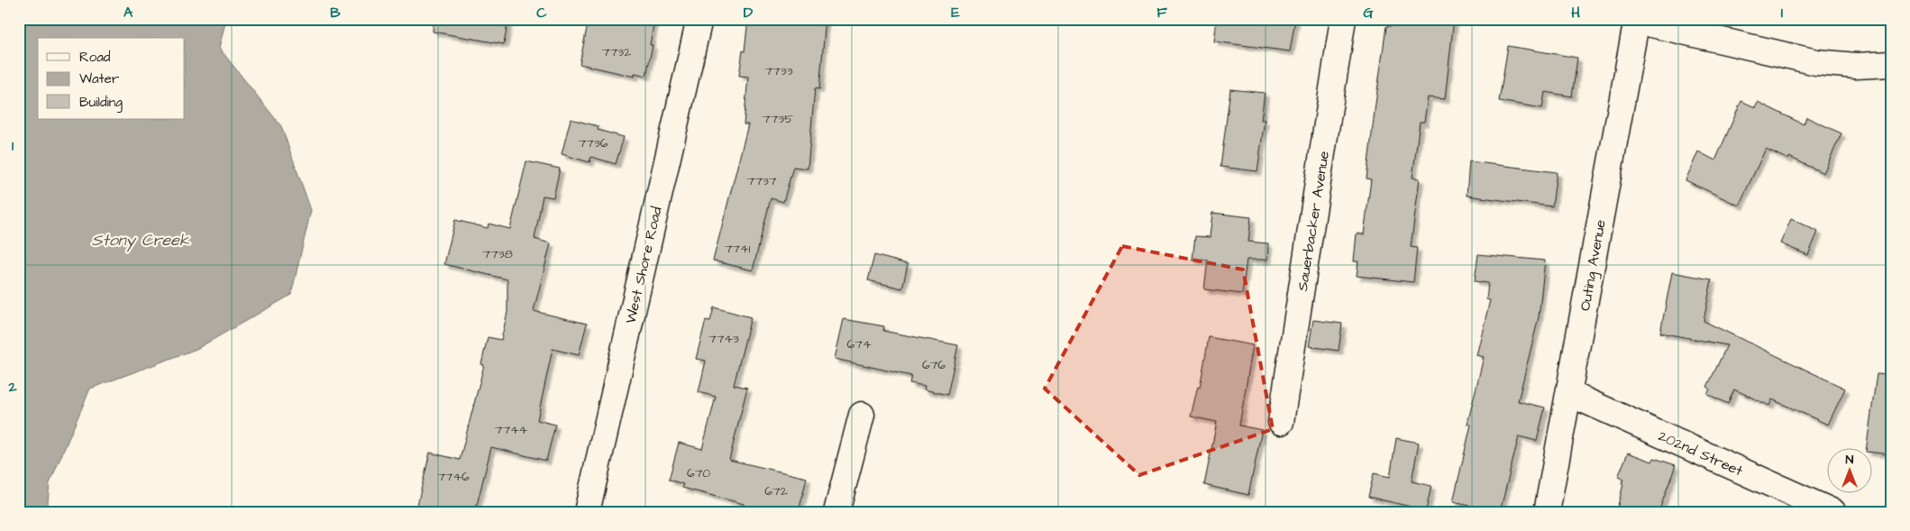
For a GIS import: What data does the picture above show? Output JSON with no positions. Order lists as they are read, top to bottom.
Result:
{
  "streets": {
    "street": [
      "Sauerbacker Avenue",
      "West Shore Road",
      "Outing Avenue",
      "202nd Street"
    ]
  },
  "crossings": [
    ["Outing Avenue", "202nd Street"]
  ],
  "water": ["Stony Creek"],
  "house_numbers": [
    "7732",
    "7733",
    "7735",
    "7736",
    "7737",
    "7741",
    "7738",
    "7743",
    "674",
    "676",
    "7744",
    "670",
    "7746",
    "672"
  ],
  "legend": ["Road", "Water", "Building"],
  "north": "top",
  "grid": {
    "columns": [
      "A",
      "B",
      "C",
      "D",
      "E",
      "F",
      "G",
      "H",
      "I"
    ],
    "rows": ["1", "2"]
  }
}
